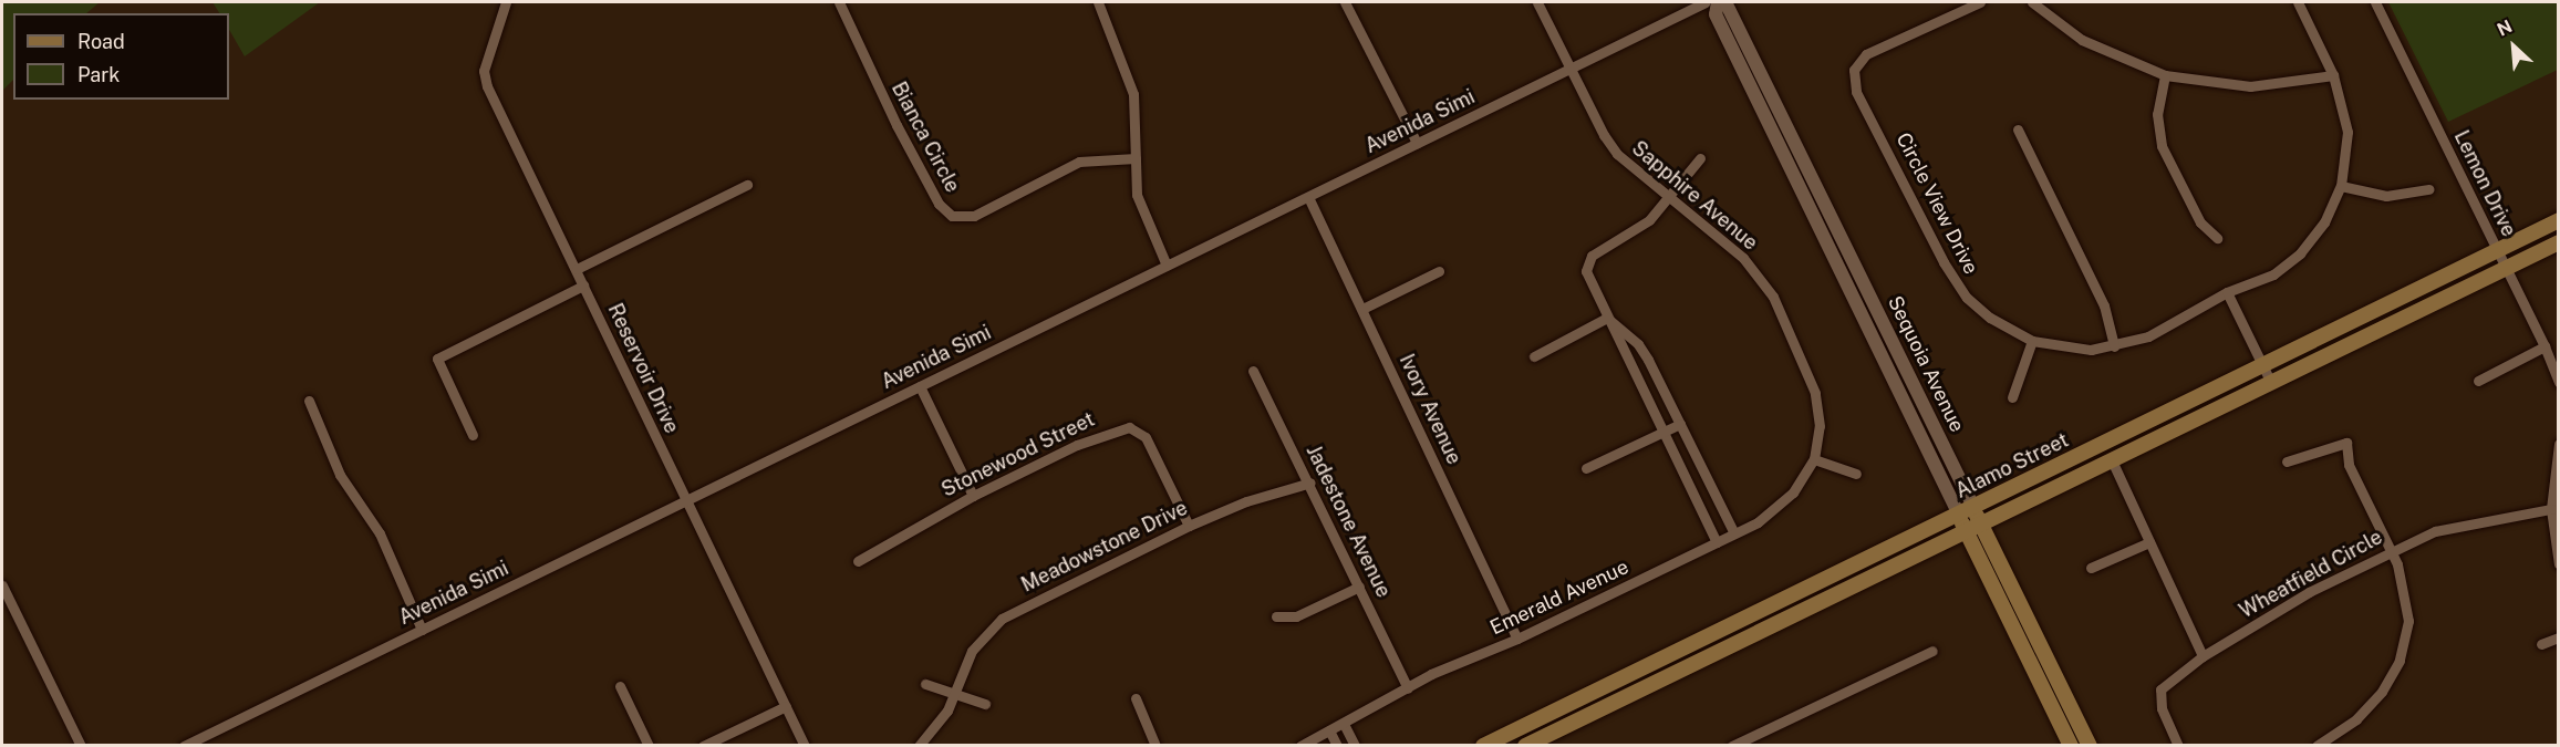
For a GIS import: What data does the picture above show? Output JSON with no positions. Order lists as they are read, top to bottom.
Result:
{
  "streets": {
    "main road": ["Sequoia Avenue", "Alamo Street"],
    "street": [
      "Avenida Simi",
      "Bianca Circle",
      "Lemon Drive",
      "Sapphire Avenue",
      "Circle View Drive",
      "Reservoir Drive",
      "Ivory Avenue",
      "Stonewood Street",
      "Jadestone Avenue",
      "Meadowstone Drive",
      "Wheatfield Circle",
      "Emerald Avenue"
    ]
  },
  "crossings": [
    ["Avenida Simi", "Sapphire Avenue"],
    ["Avenida Simi", "Reservoir Drive"],
    ["Avenida Simi", "Ivory Avenue"],
    ["Lemon Drive", "Alamo Street"],
    ["Sapphire Avenue", "Emerald Avenue"],
    ["Sequoia Avenue", "Alamo Street"],
    ["Ivory Avenue", "Emerald Avenue"],
    ["Stonewood Street", "Meadowstone Drive"],
    ["Jadestone Avenue", "Meadowstone Drive"],
    ["Jadestone Avenue", "Emerald Avenue"]
  ],
  "legend": ["Road", "Park"],
  "north": "top left"
}
